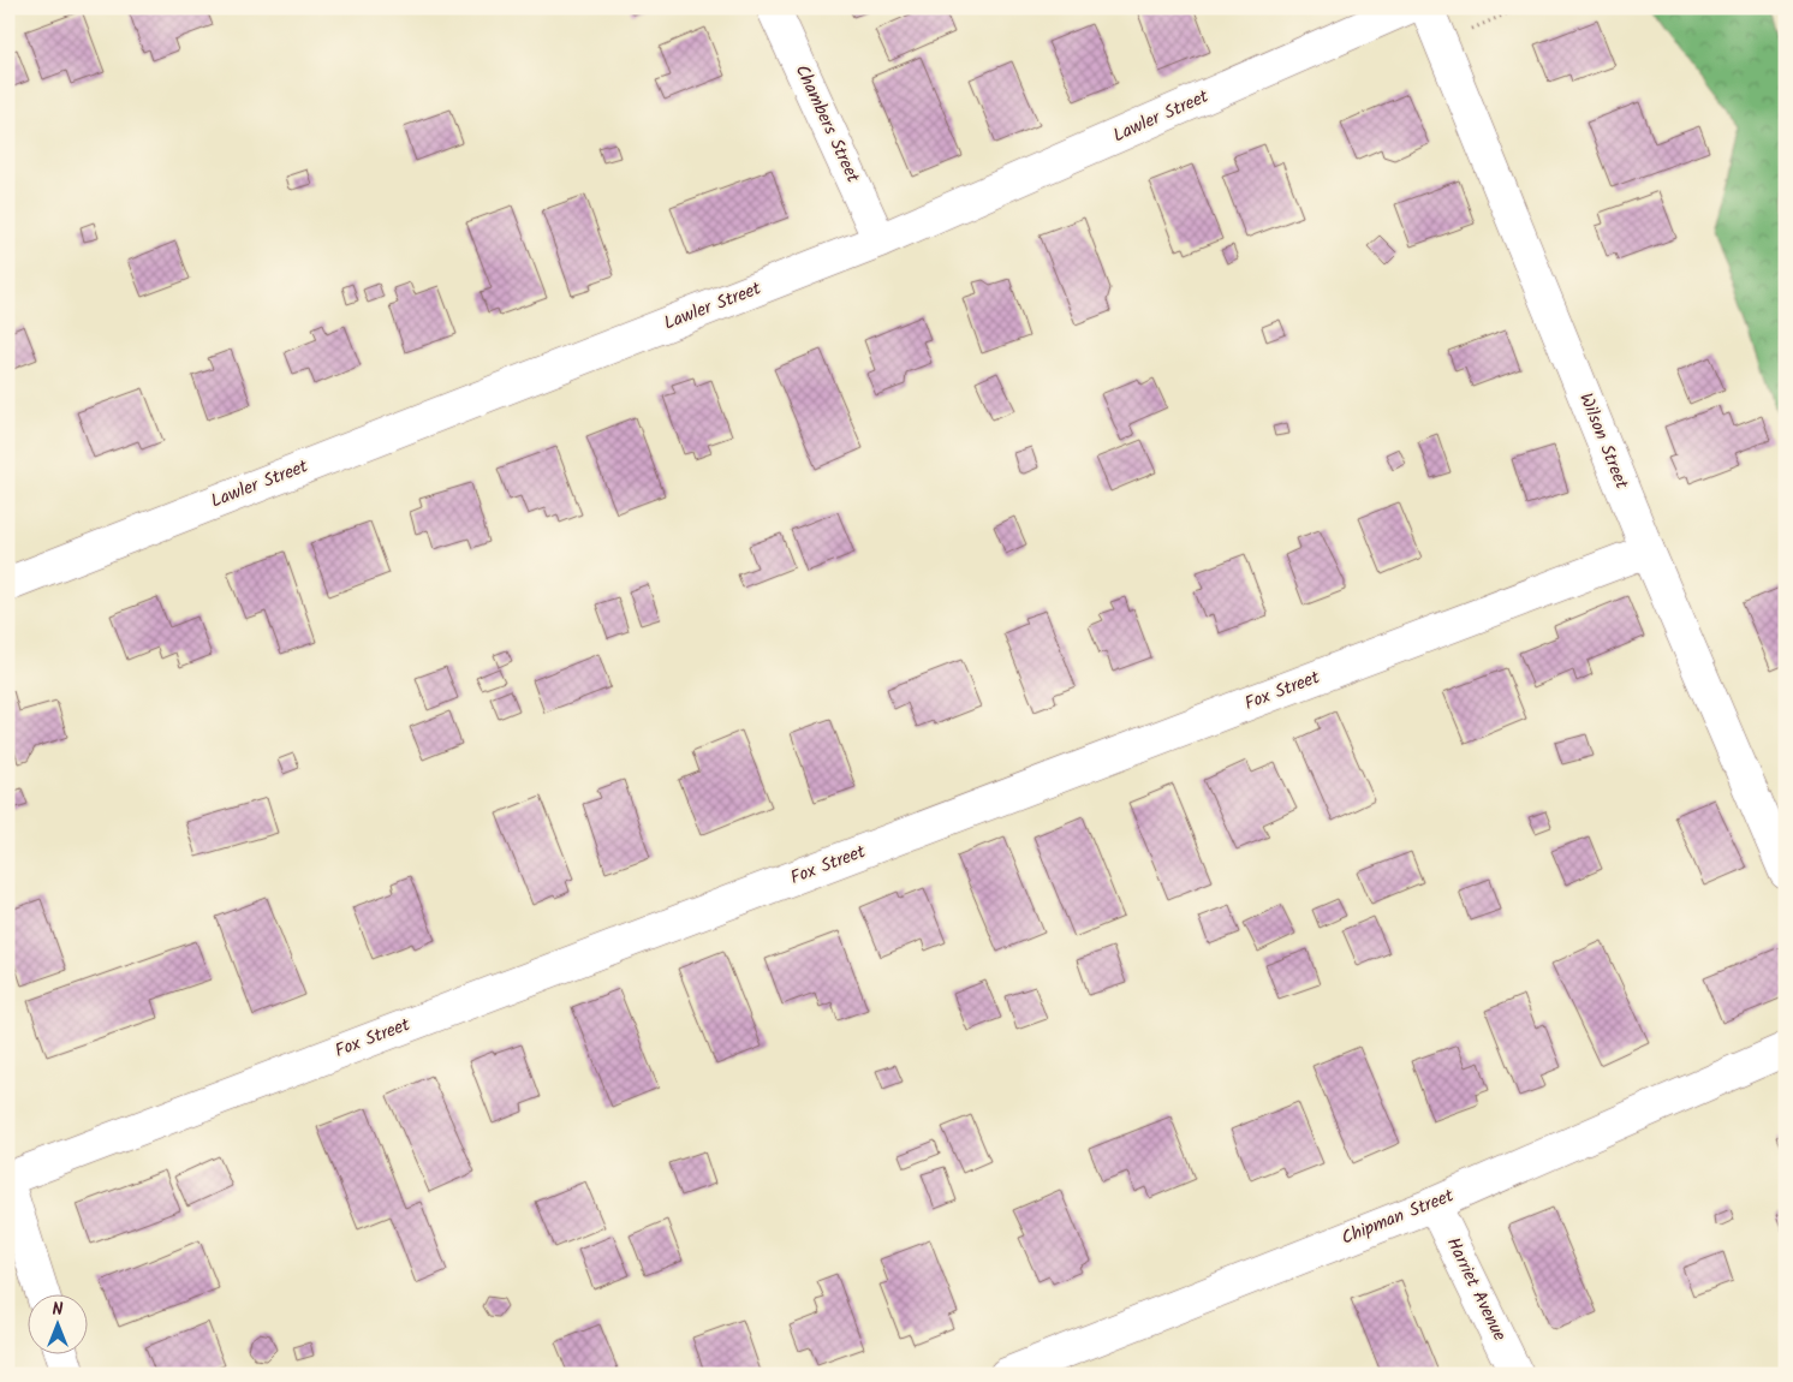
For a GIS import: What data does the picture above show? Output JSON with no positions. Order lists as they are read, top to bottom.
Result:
{
  "streets": {
    "street": [
      "Lawler Street",
      "Chambers Street",
      "Wilson Street",
      "Fox Street",
      "Chipman Street",
      "Harriet Avenue"
    ]
  },
  "crossings": [
    ["Lawler Street", "Chambers Street"],
    ["Wilson Street", "Fox Street"],
    ["Chipman Street", "Harriet Avenue"]
  ],
  "north": "top"
}
